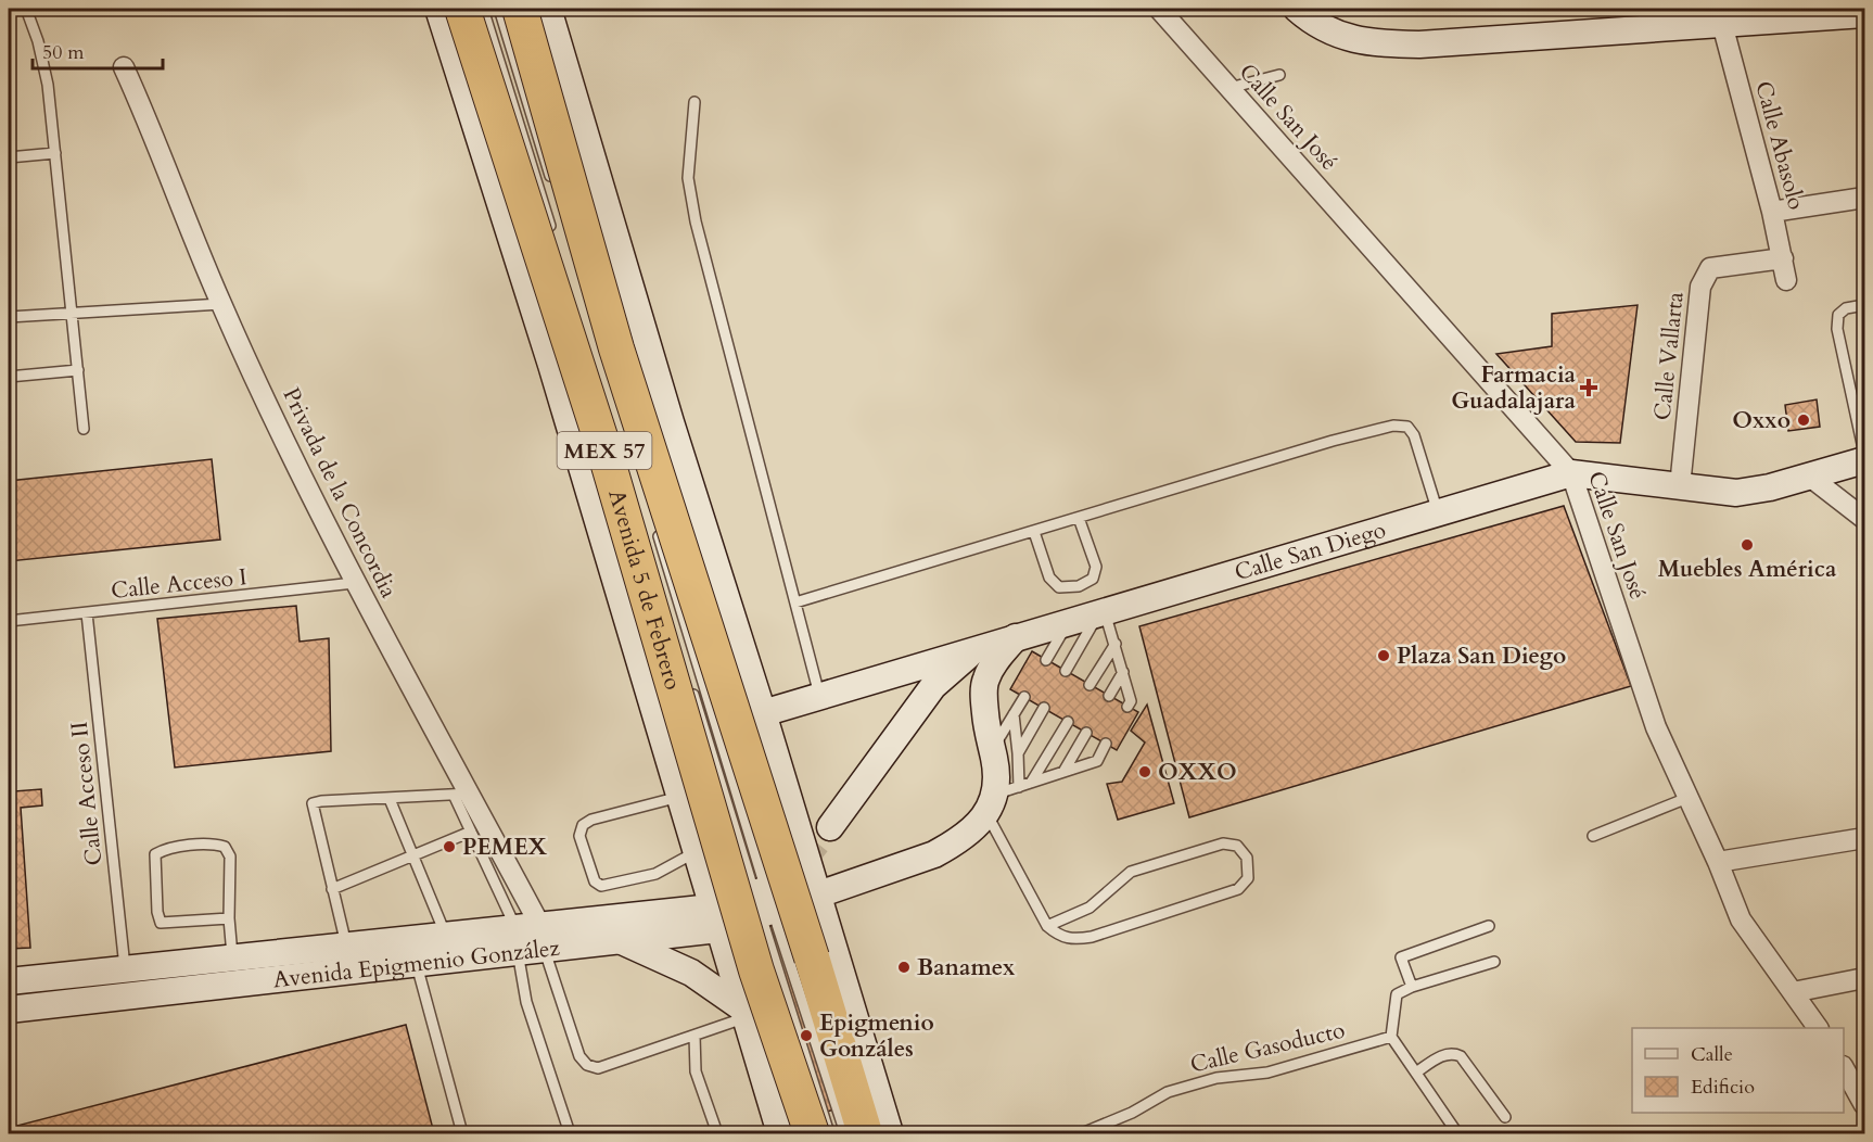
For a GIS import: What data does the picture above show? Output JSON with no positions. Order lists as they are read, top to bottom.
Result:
{
  "streets": {
    "highway": ["MEX 57", "Avenida 5 de Febrero"],
    "main road": ["Calle San Diego", "Avenida Epigmenio González"],
    "street": [
      "Calle San José",
      "Calle Abasolo",
      "Calle Vallarta",
      "Privada de la Concordia"
    ],
    "lane": ["Calle Acceso I", "Calle Acceso II", "Calle Gasoducto"]
  },
  "crossings": [
    ["Calle San José", "Calle San Diego"],
    ["Calle Abasolo", "Calle Vallarta"],
    ["Calle Vallarta", "Calle San Diego"],
    ["Privada de la Concordia", "Calle Acceso I"],
    ["Privada de la Concordia", "Avenida Epigmenio González"],
    ["Calle Acceso I", "Calle Acceso II"],
    ["Avenida 5 de Febrero", "Avenida Epigmenio González"],
    ["Calle Acceso II", "Avenida Epigmenio González"]
  ],
  "places": {
    "health": ["Farmacia Guadalajara"],
    "other": [
      "Oxxo",
      "Muebles América",
      "Plaza San Diego",
      "OXXO",
      "PEMEX",
      "Banamex",
      "Epigmenio Gonzáles"
    ]
  },
  "legend": ["Calle", "Edificio"],
  "scale_bar": "50 m"
}
